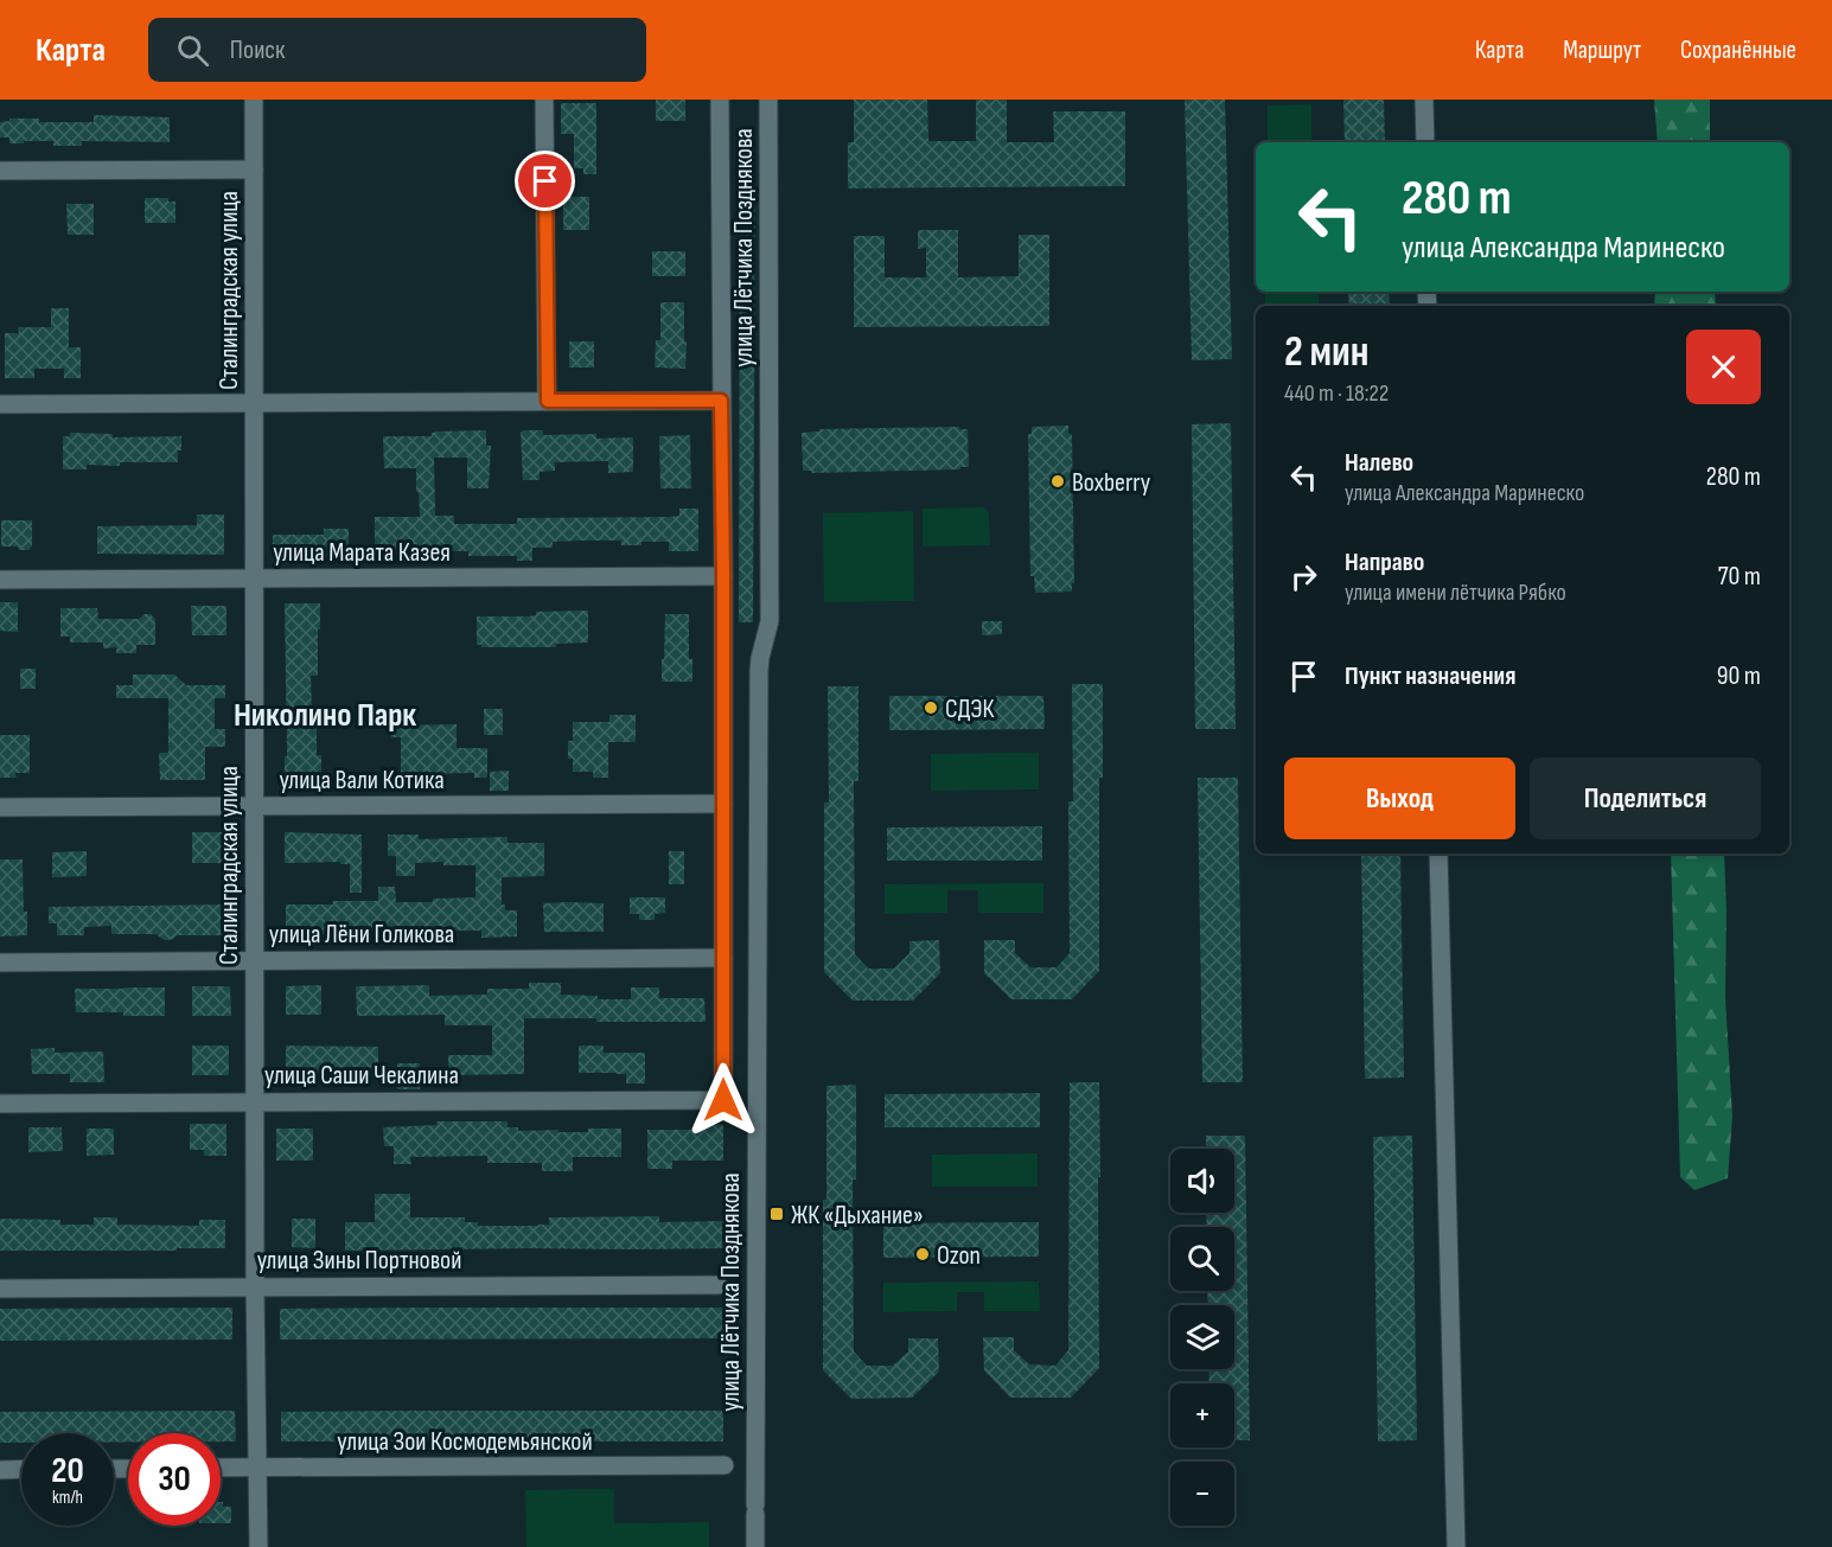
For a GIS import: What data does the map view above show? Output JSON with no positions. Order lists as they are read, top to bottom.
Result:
{
  "streets": {
    "street": [
      "улица Лётчика Позднякова",
      "Сталинградская улица",
      "улица Марата Казея",
      "улица Вали Котика",
      "улица Лёни Голикова",
      "улица Саши Чекалина",
      "улица Зины Портновой",
      "улица Зои Космодемьянской"
    ]
  },
  "crossings": [
    ["улица Лётчика Позднякова", "улица Марата Казея"],
    ["улица Лётчика Позднякова", "улица Вали Котика"],
    ["улица Лётчика Позднякова", "улица Лёни Голикова"],
    ["улица Лётчика Позднякова", "улица Саши Чекалина"],
    ["Сталинградская улица", "улица Марата Казея"],
    ["Сталинградская улица", "улица Вали Котика"],
    ["Сталинградская улица", "улица Лёни Голикова"],
    ["Сталинградская улица", "улица Саши Чекалина"],
    ["Сталинградская улица", "улица Зины Портновой"],
    ["Сталинградская улица", "улица Зои Космодемьянской"]
  ],
  "districts": ["Николино Парк"],
  "places": {
    "other": ["Boxberry", "СДЭК", "Ozon"],
    "transit": ["ЖК «Дыхание»"]
  },
  "page": {
    "header": "Карта",
    "search": "Поиск",
    "nav": ["Карта", "Маршрут", "Сохранённые"],
    "turn": ["280 m", "улица Александра Маринеско"],
    "heading": ["2 мин", "440 m · 18:22"],
    "list": [
      {
        "name": "Налево",
        "note": "улица Александра Маринеско",
        "value": "280 m"
      },
      {
        "name": "Направо",
        "note": "улица имени лётчика Рябко",
        "value": "70 m"
      },
      {
        "name": "Пункт назначения",
        "value": "90 m"
      }
    ],
    "buttons": ["Выход", "Поделиться"],
    "map_buttons": ["+", "−"],
    "speed": "20 km/h",
    "limit": "30"
  }
}
